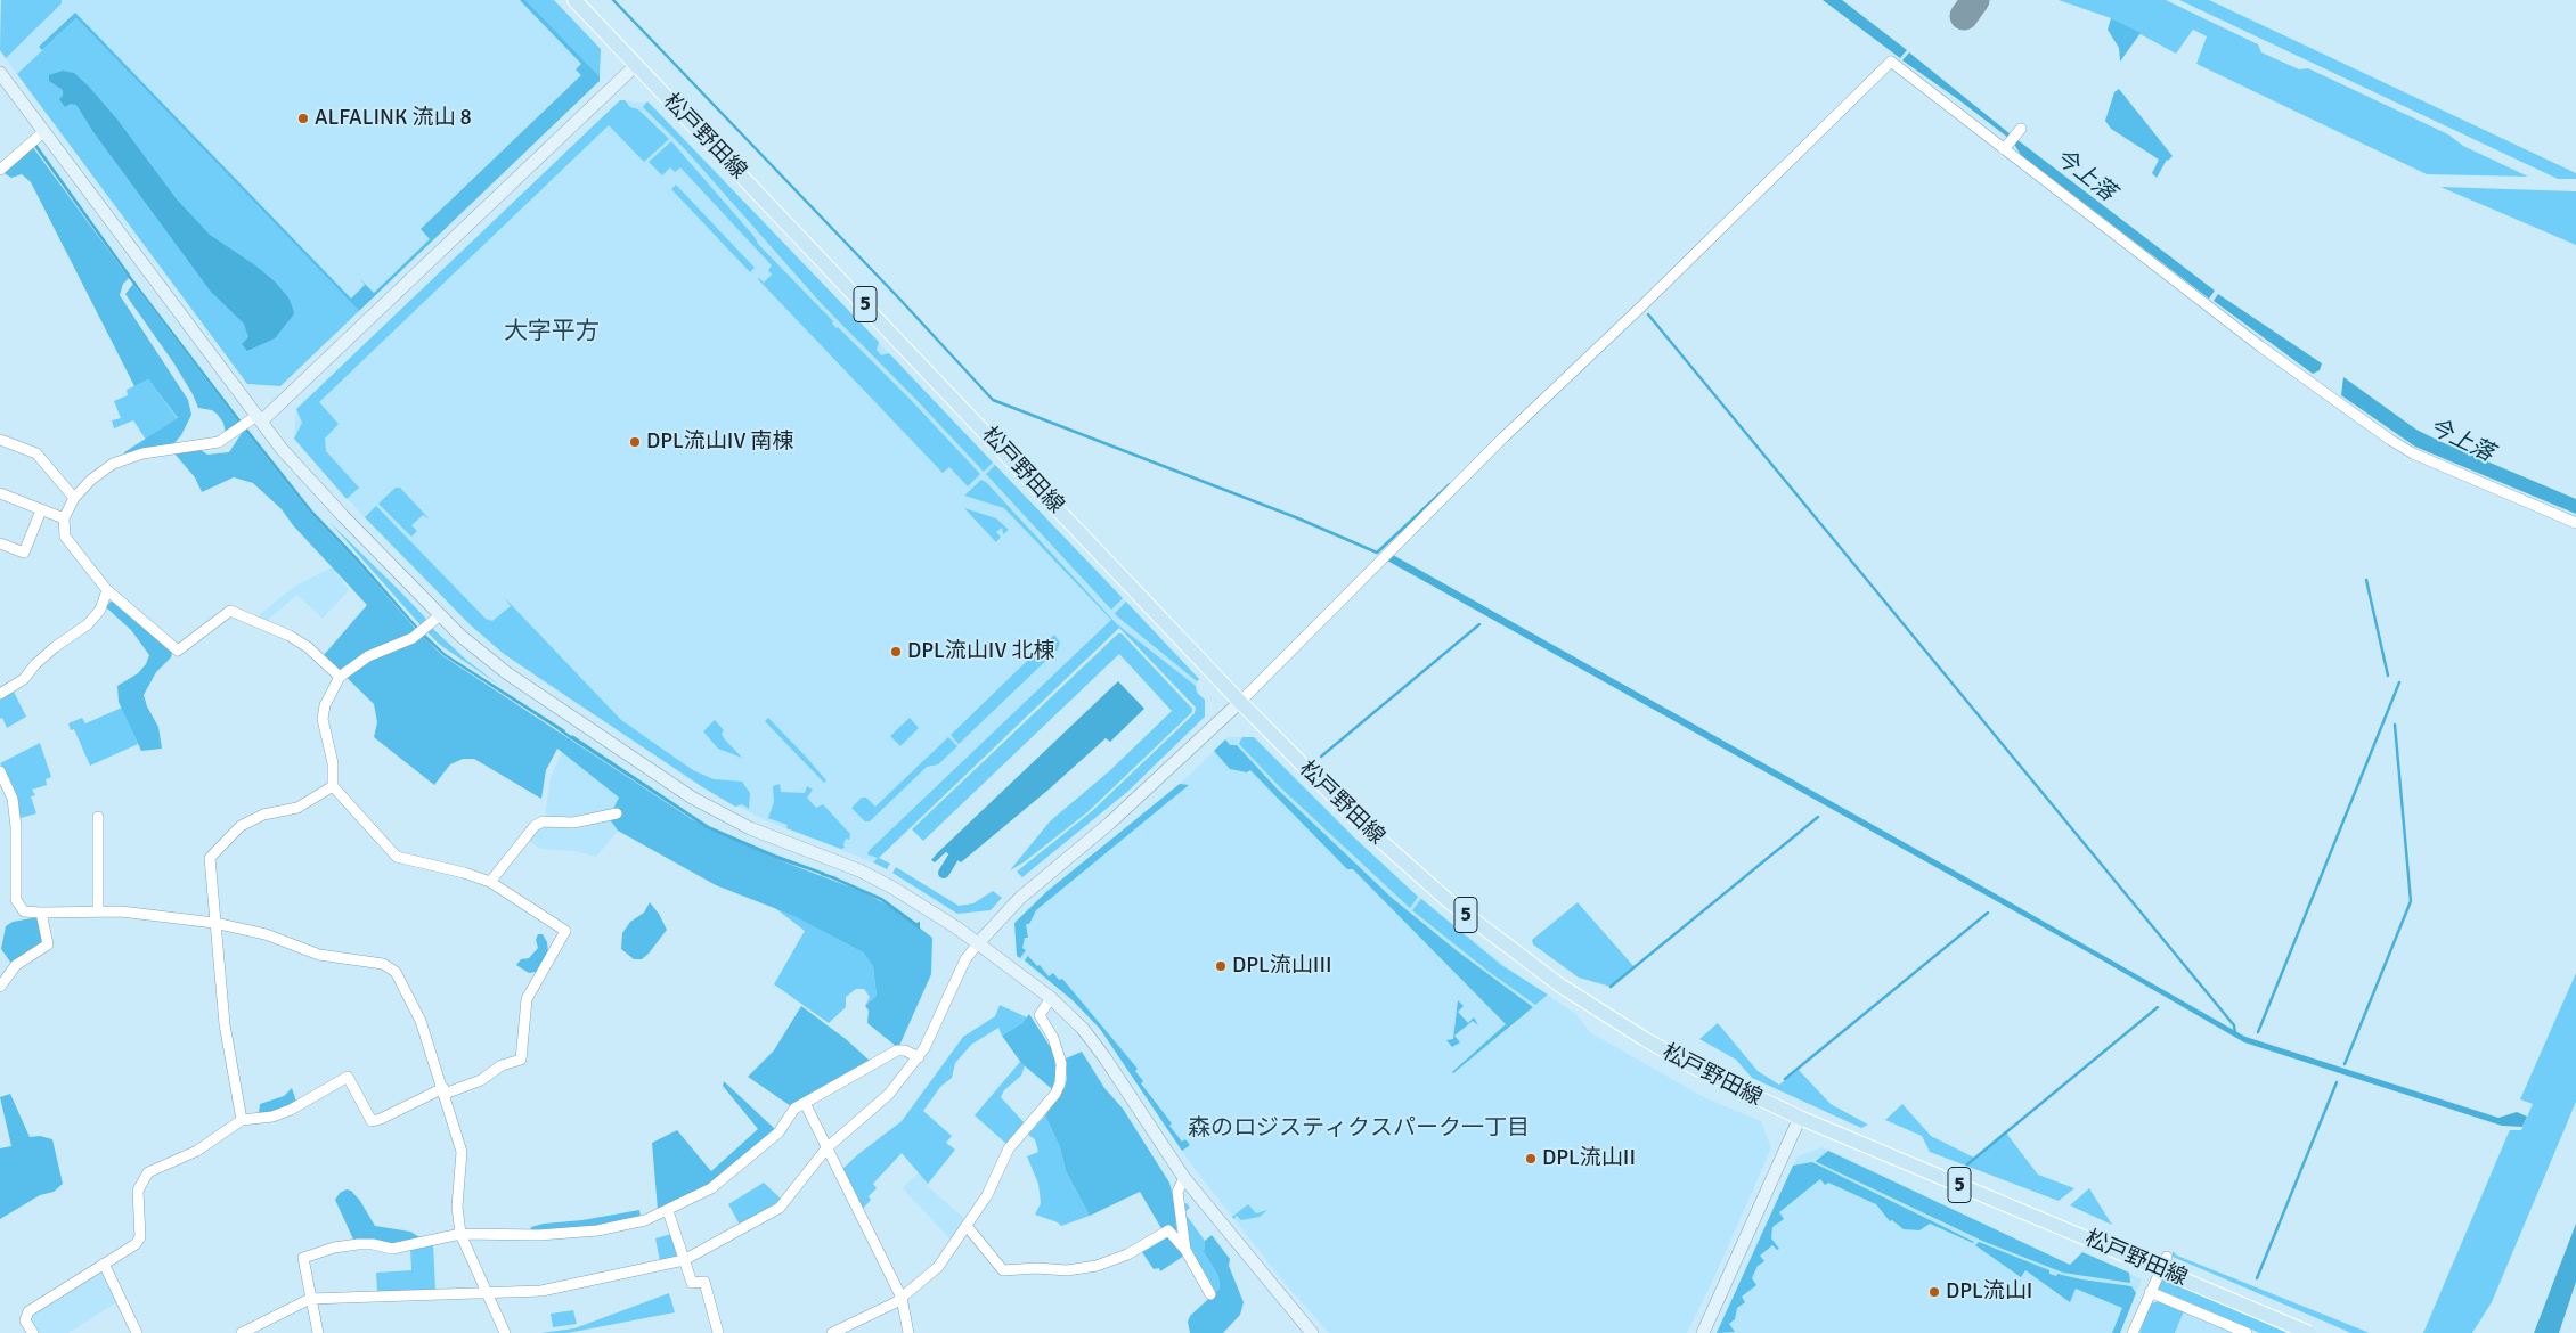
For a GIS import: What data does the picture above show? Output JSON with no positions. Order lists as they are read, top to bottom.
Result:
{
  "streets": {
    "main road": ["松戸野田線", "5"]
  },
  "districts": ["大字平方", "森のロジスティクスパーク一丁目"],
  "water": ["今上落"],
  "places": [
    "ALFALINK 流山 8",
    "DPL流山IV 南棟",
    "DPL流山IV 北棟",
    "DPL流山III",
    "DPL流山II",
    "DPL流山I"
  ]
}
